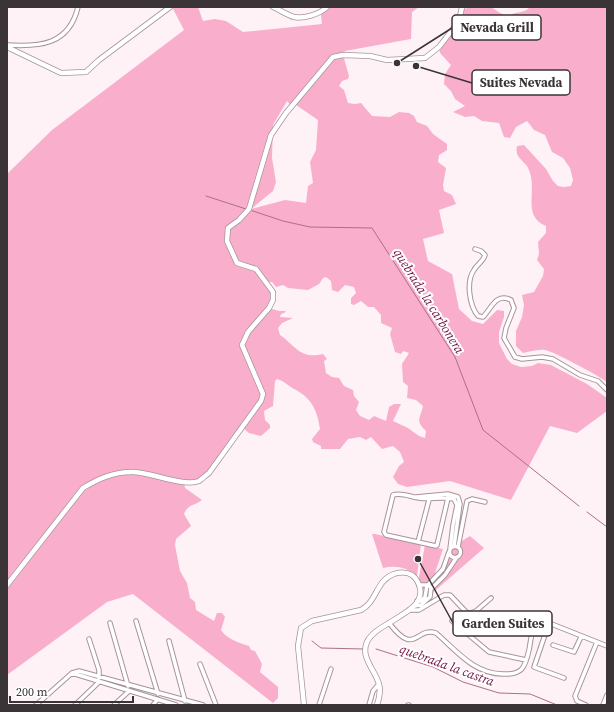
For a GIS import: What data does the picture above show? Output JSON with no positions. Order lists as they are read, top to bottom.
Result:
{
  "water": ["quebrada la carbonera", "quebrada la castra"],
  "places": ["Nevada Grill", "Suites Nevada", "Garden Suites"],
  "scale_bar": "200 m"
}
